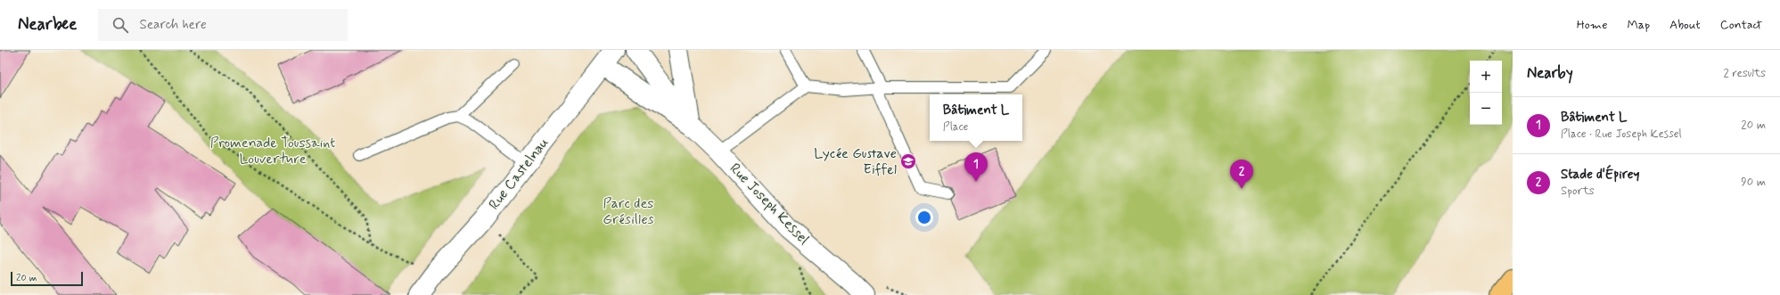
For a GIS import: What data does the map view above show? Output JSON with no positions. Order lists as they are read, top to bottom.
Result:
{
  "streets": {
    "street": ["Rue Castelnau", "Rue Joseph Kessel"]
  },
  "crossings": [
    ["Rue Castelnau", "Rue Joseph Kessel"]
  ],
  "parks": ["Promenade Toussaint Louverture", "Parc des Grésilles"],
  "places": {
    "school or university": ["Lycée Gustave Eiffel"]
  },
  "scale_bar": "20 m",
  "page": {
    "header": "Nearbee",
    "search": "Search here",
    "nav": [
      "Home",
      "Map",
      "About",
      "Contact"
    ],
    "heading": ["Nearby", "2 results"],
    "map_buttons": ["+", "−"],
    "popup": ["Bâtiment L", "Place"],
    "list": [
      {
        "mark": "1",
        "name": "Bâtiment L",
        "note": "Place · Rue Joseph Kessel",
        "value": "20 m"
      },
      {
        "mark": "2",
        "name": "Stade d'Épirey",
        "note": "Sports",
        "value": "90 m"
      }
    ],
    "pins": ["1", "2"],
    "scale": "20 m"
  }
}
